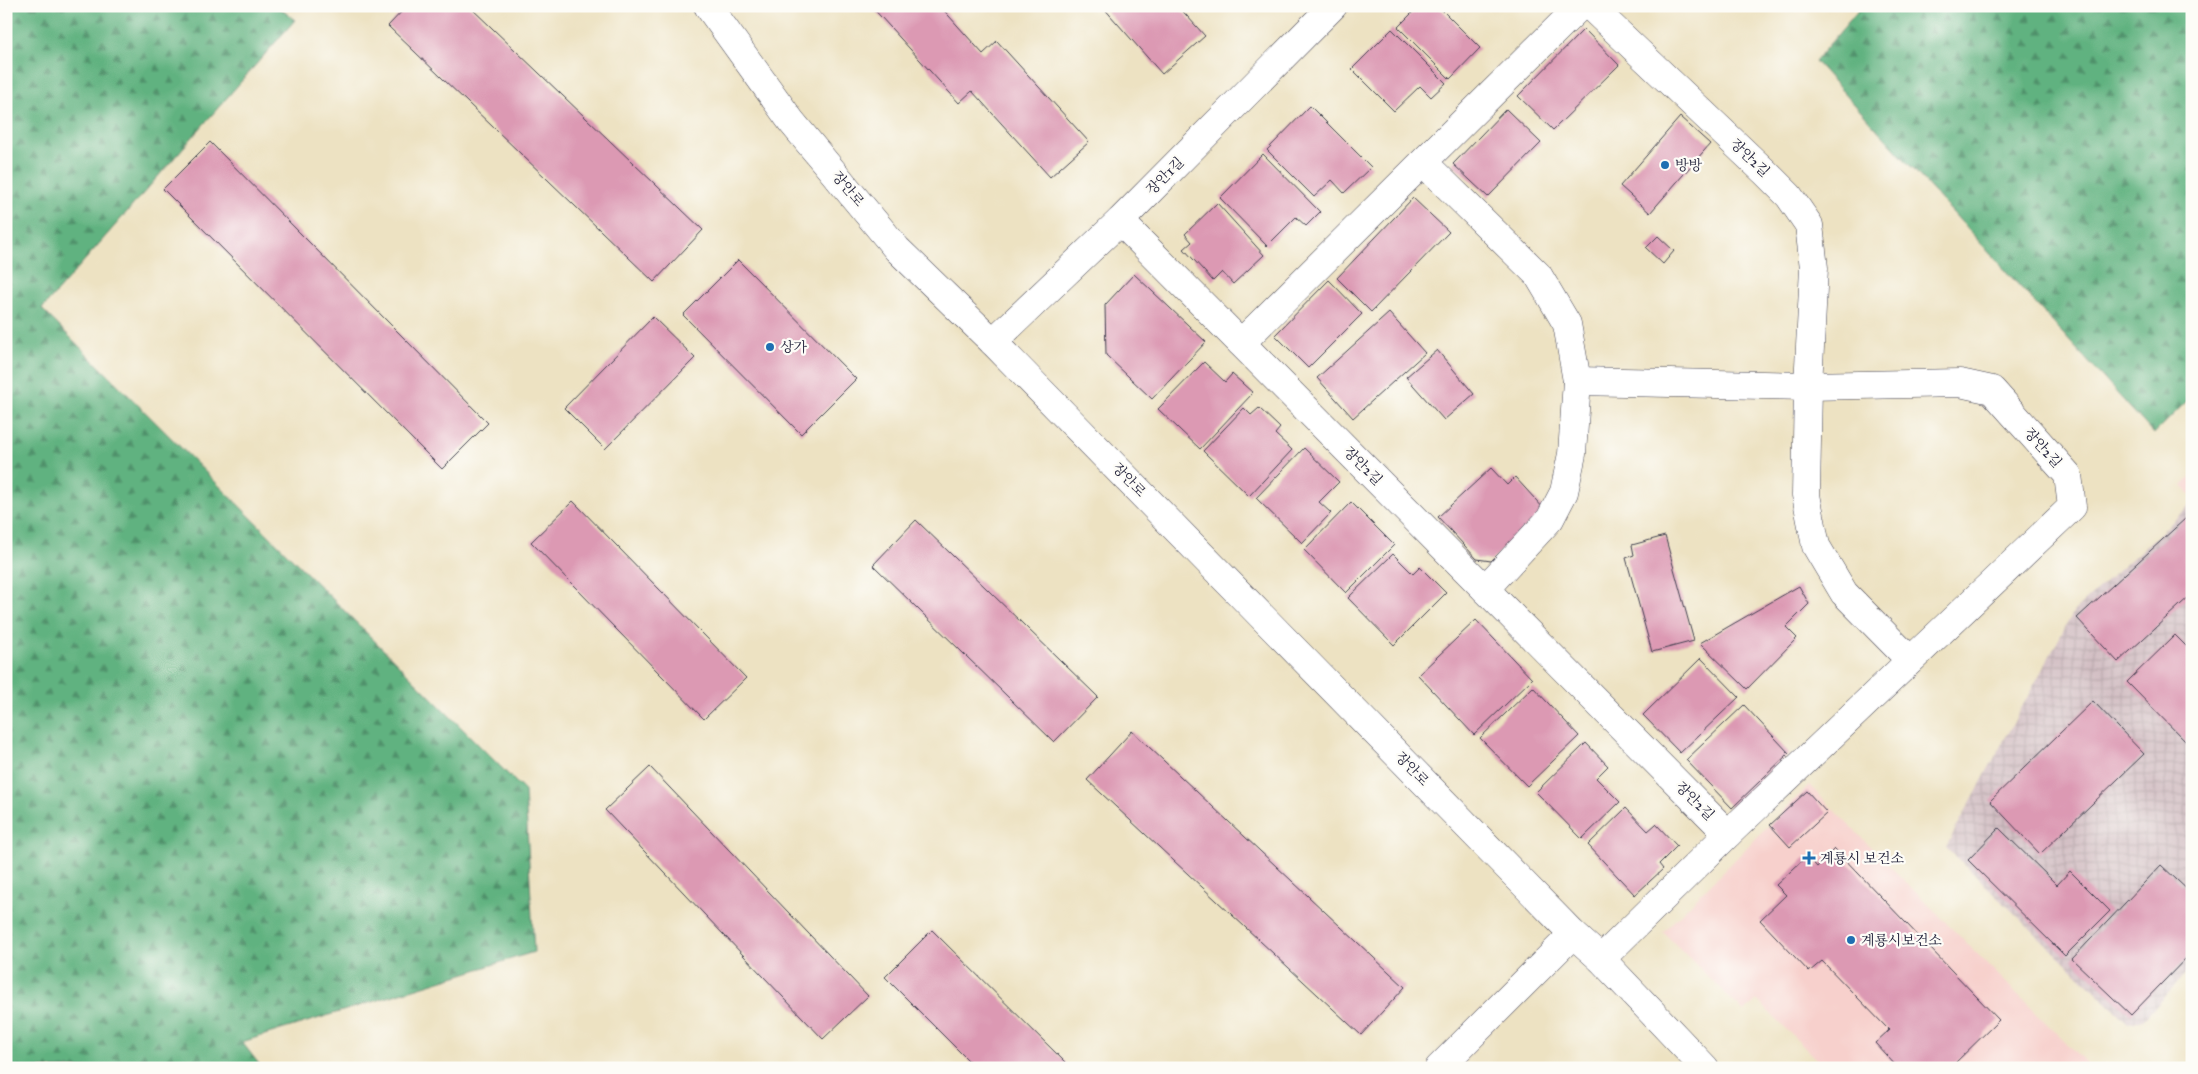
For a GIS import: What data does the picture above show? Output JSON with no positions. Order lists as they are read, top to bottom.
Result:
{
  "streets": {
    "street": ["장안2길", "장안1길", "장안로"]
  },
  "crossings": [
    ["장안2길", "장안1길"],
    ["장안1길", "장안로"]
  ],
  "places": {
    "other": ["방방", "상가", "계룡시보건소"],
    "health": ["계룡시 보건소"]
  }
}
